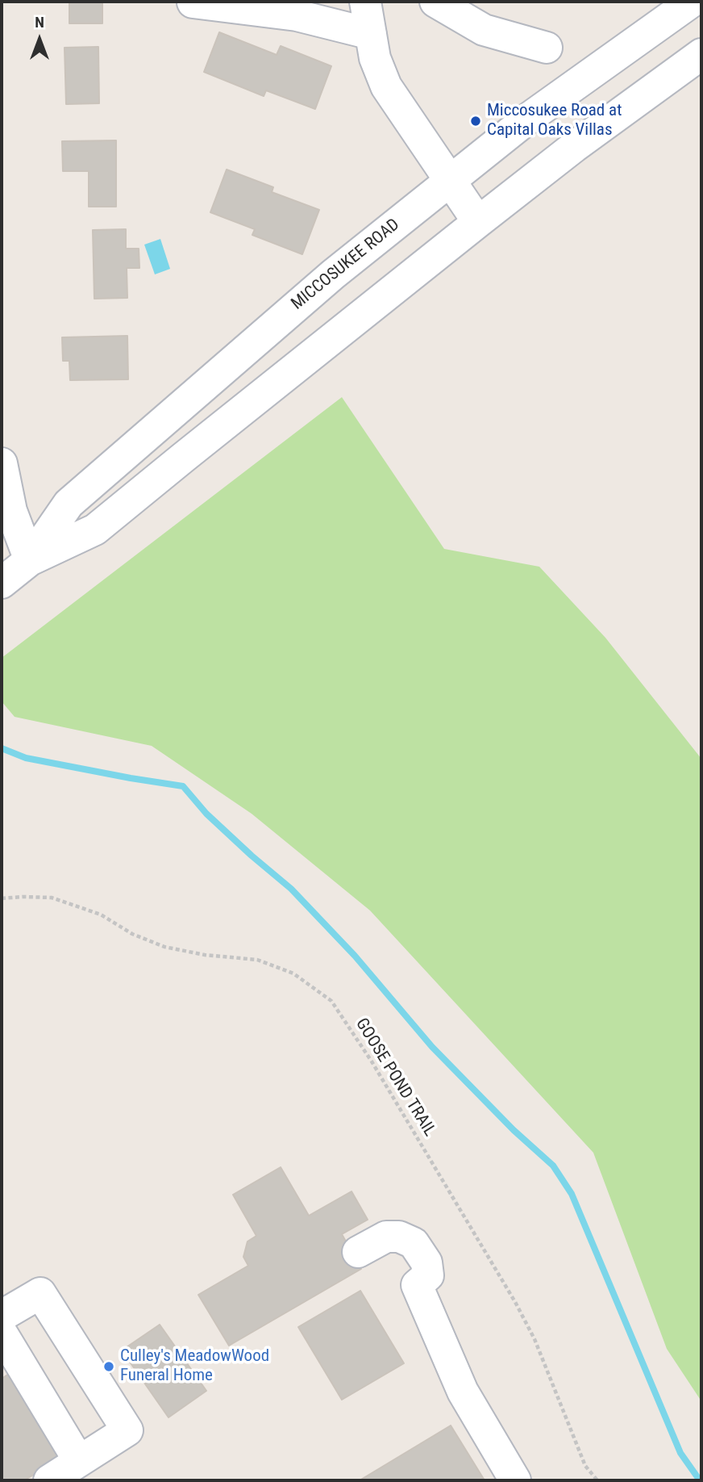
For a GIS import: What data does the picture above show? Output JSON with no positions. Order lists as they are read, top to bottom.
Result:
{
  "streets": {
    "street": ["MICCOSUKEE ROAD"],
    "path": ["GOOSE POND TRAIL"]
  },
  "places": ["Miccosukee Road at Capital Oaks Villas", "Culley's MeadowWood Funeral Home"],
  "north": "top"
}
